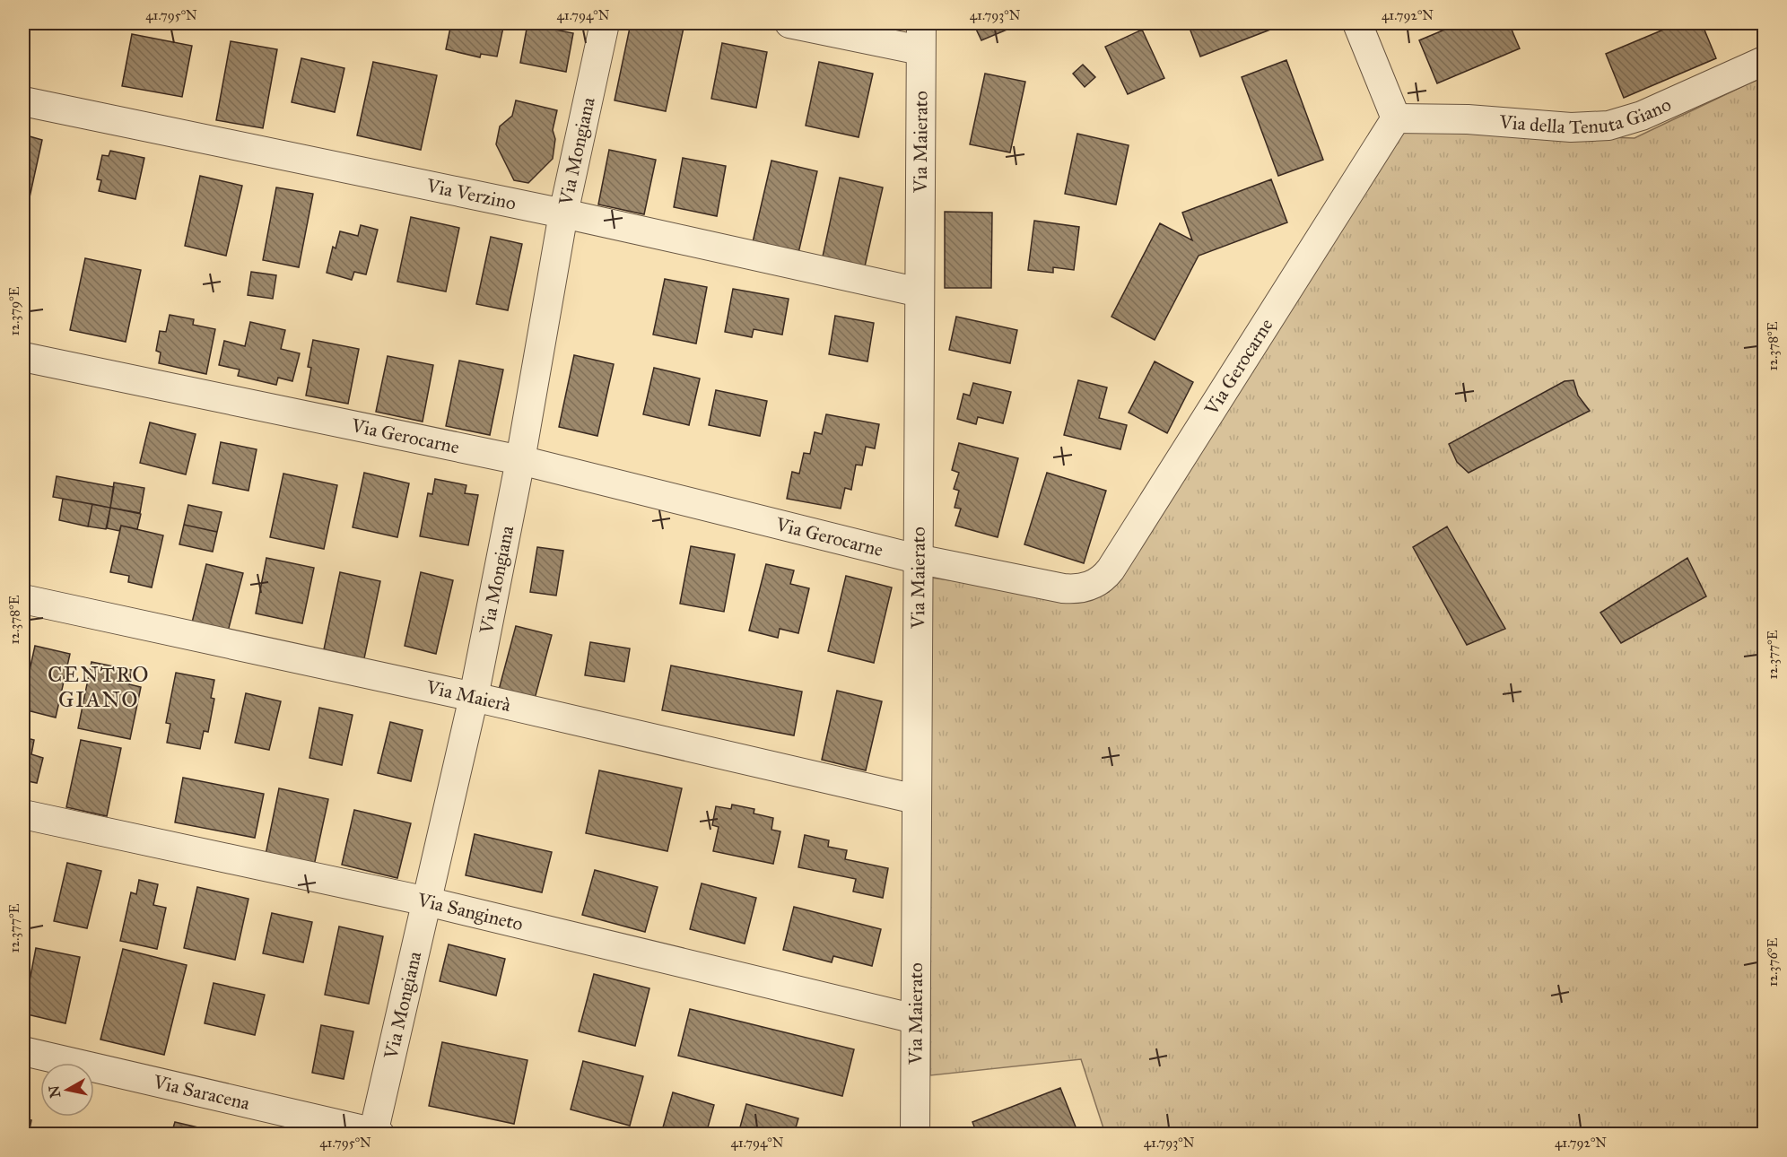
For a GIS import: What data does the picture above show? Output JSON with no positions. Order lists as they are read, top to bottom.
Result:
{
  "streets": {
    "street": [
      "Via della Tenuta Giano",
      "Via Maierato",
      "Via Mongiana",
      "Via Verzino",
      "Via Gerocarne",
      "Via Maierà",
      "Via Sangineto",
      "Via Saracena"
    ]
  },
  "crossings": [
    ["Via della Tenuta Giano", "Via Gerocarne"],
    ["Via Maierato", "Via Verzino"],
    ["Via Maierato", "Via Gerocarne"],
    ["Via Maierato", "Via Maierà"],
    ["Via Maierato", "Via Sangineto"],
    ["Via Mongiana", "Via Verzino"],
    ["Via Mongiana", "Via Gerocarne"],
    ["Via Mongiana", "Via Maierà"],
    ["Via Mongiana", "Via Sangineto"],
    ["Via Mongiana", "Via Saracena"]
  ],
  "districts": ["CENTRO GIANO"],
  "north": "left",
  "coordinates": [
    "41.795°N",
    "41.794°N",
    "41.793°N",
    "41.792°N",
    "12.379°E",
    "12.378°E",
    "12.377°E",
    "12.376°E"
  ]
}
